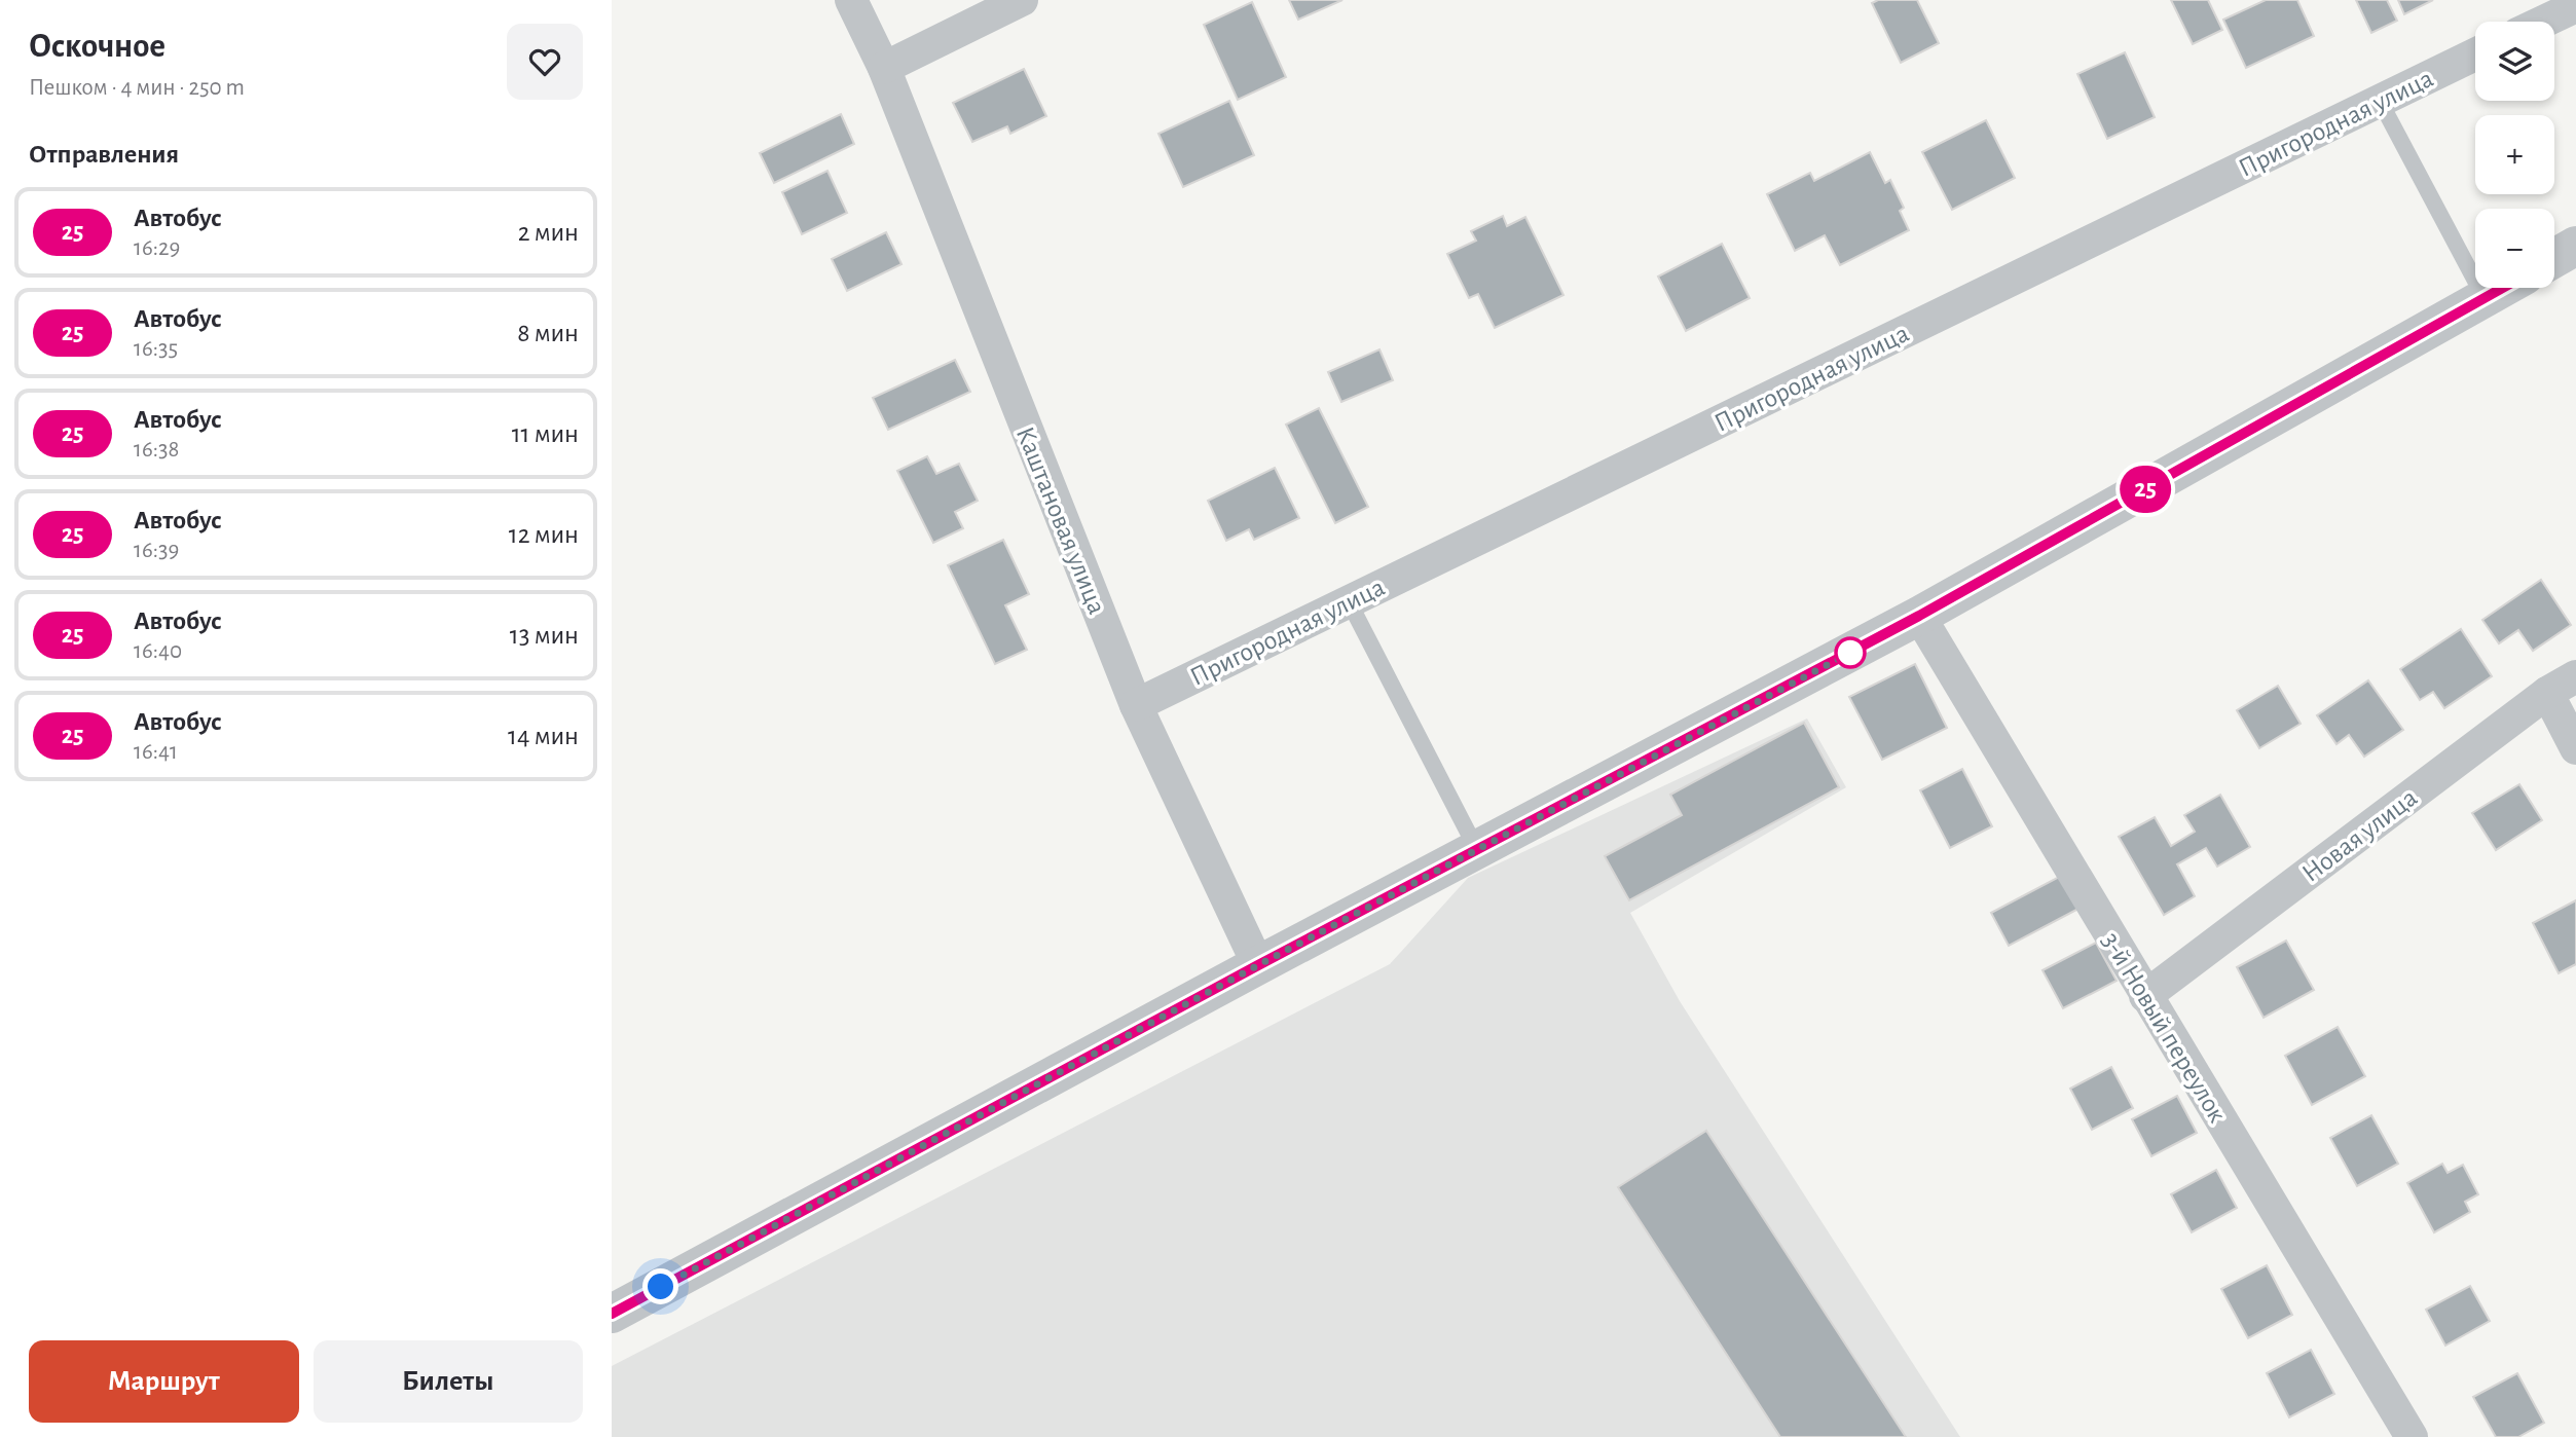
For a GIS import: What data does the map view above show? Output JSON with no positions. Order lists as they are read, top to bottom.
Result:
{
  "streets": {
    "street": [
      "Пригородная улица",
      "Каштановая улица",
      "Новая улица",
      "3-й Новый переулок"
    ]
  },
  "crossings": [
    ["Пригородная улица", "Каштановая улица"],
    ["Новая улица", "3-й Новый переулок"]
  ],
  "lines": ["bus line 25"],
  "page": {
    "heading": [
      ["Оскочное", "Пешком · 4 мин · 250 m"],
      "Отправления"
    ],
    "on_map": "25",
    "map_buttons": ["+", "−"],
    "list": [
      {
        "mark": "25",
        "name": "Автобус",
        "note": "16:29",
        "value": "2 мин"
      },
      {
        "mark": "25",
        "name": "Автобус",
        "note": "16:35",
        "value": "8 мин"
      },
      {
        "mark": "25",
        "name": "Автобус",
        "note": "16:38",
        "value": "11 мин"
      },
      {
        "mark": "25",
        "name": "Автобус",
        "note": "16:39",
        "value": "12 мин"
      },
      {
        "mark": "25",
        "name": "Автобус",
        "note": "16:40",
        "value": "13 мин"
      },
      {
        "mark": "25",
        "name": "Автобус",
        "note": "16:41",
        "value": "14 мин"
      }
    ],
    "buttons": ["Маршрут", "Билеты"]
  }
}
